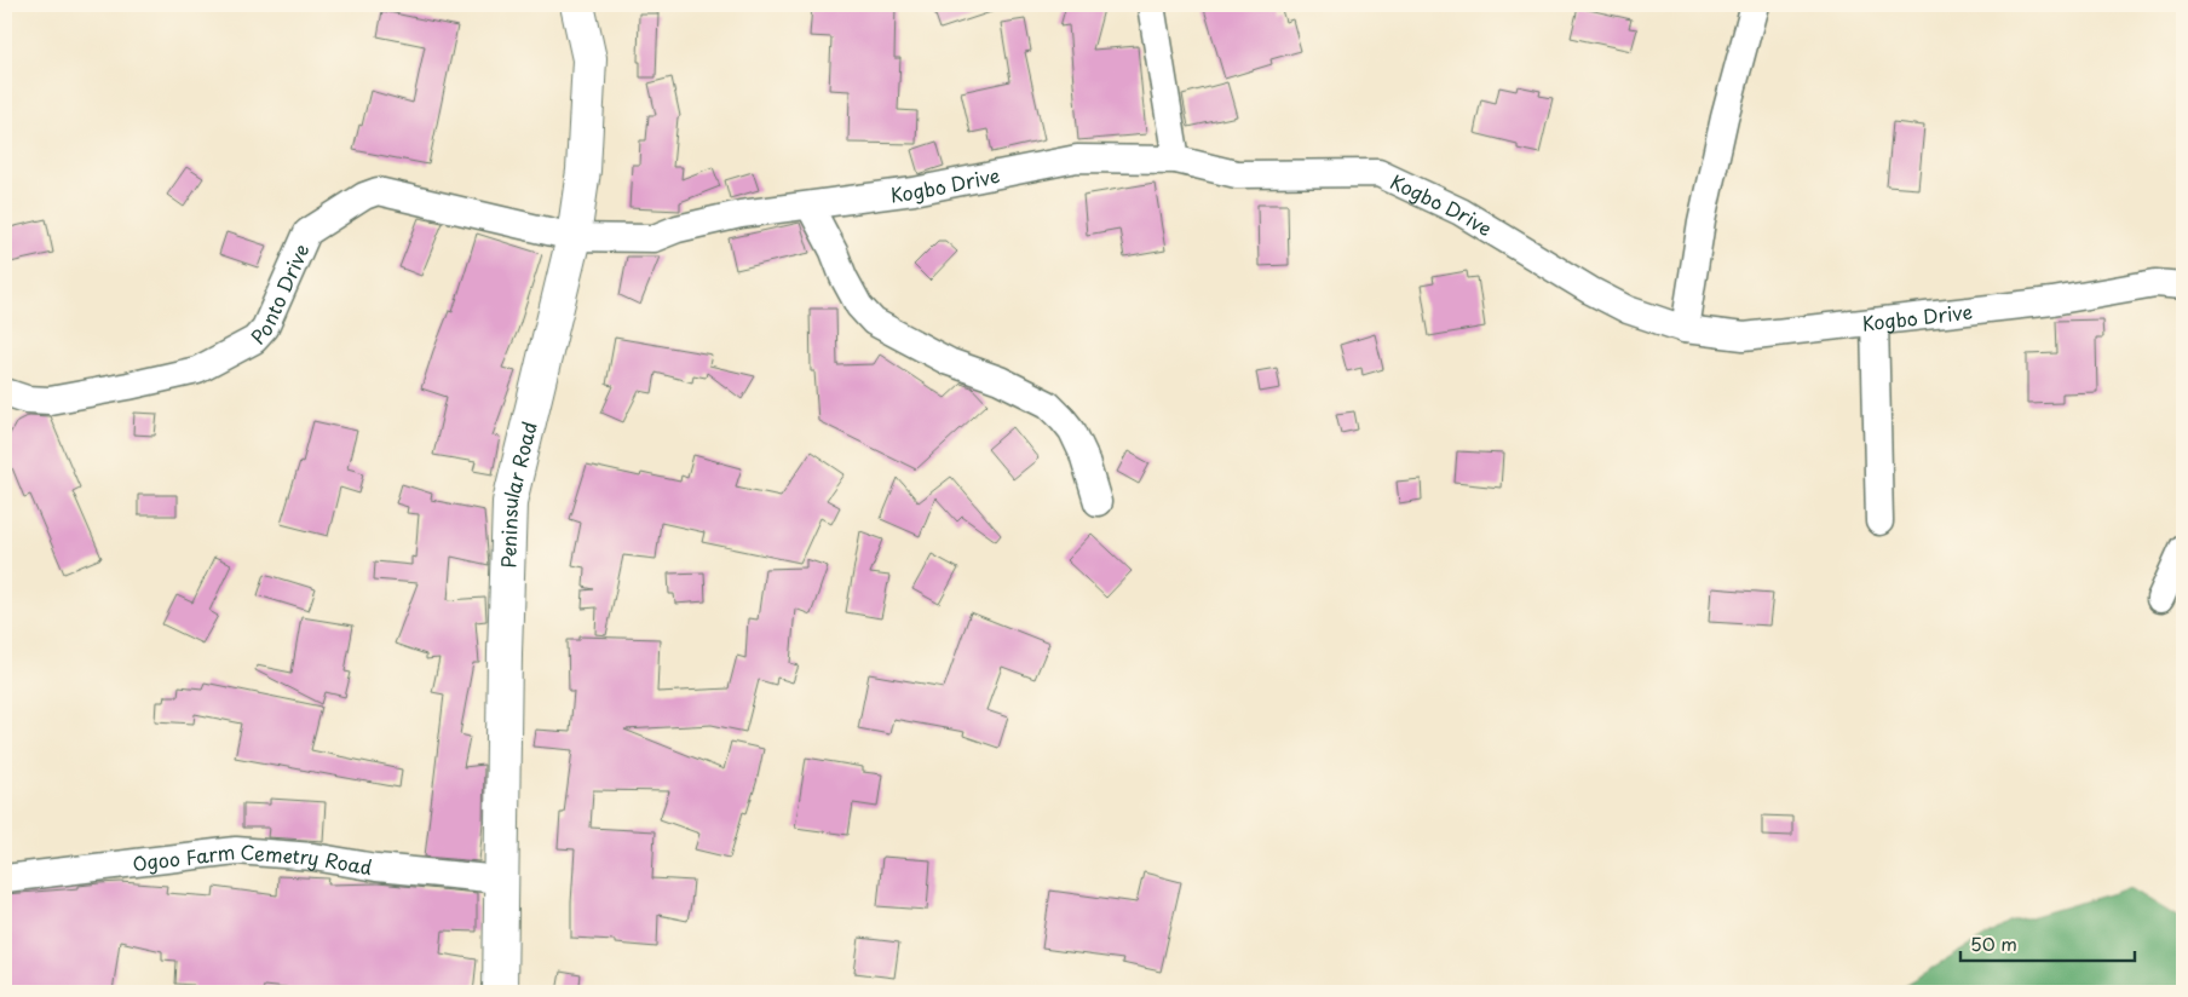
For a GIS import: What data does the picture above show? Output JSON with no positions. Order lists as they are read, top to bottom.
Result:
{
  "streets": {
    "main road": ["Peninsular Road"],
    "street": ["Kogbo Drive", "Ponto Drive", "Ogoo Farm Cemetry Road"]
  },
  "crossings": [
    ["Kogbo Drive", "Ponto Drive"],
    ["Kogbo Drive", "Peninsular Road"],
    ["Ponto Drive", "Peninsular Road"],
    ["Peninsular Road", "Ogoo Farm Cemetry Road"]
  ],
  "scale_bar": "50 m"
}
